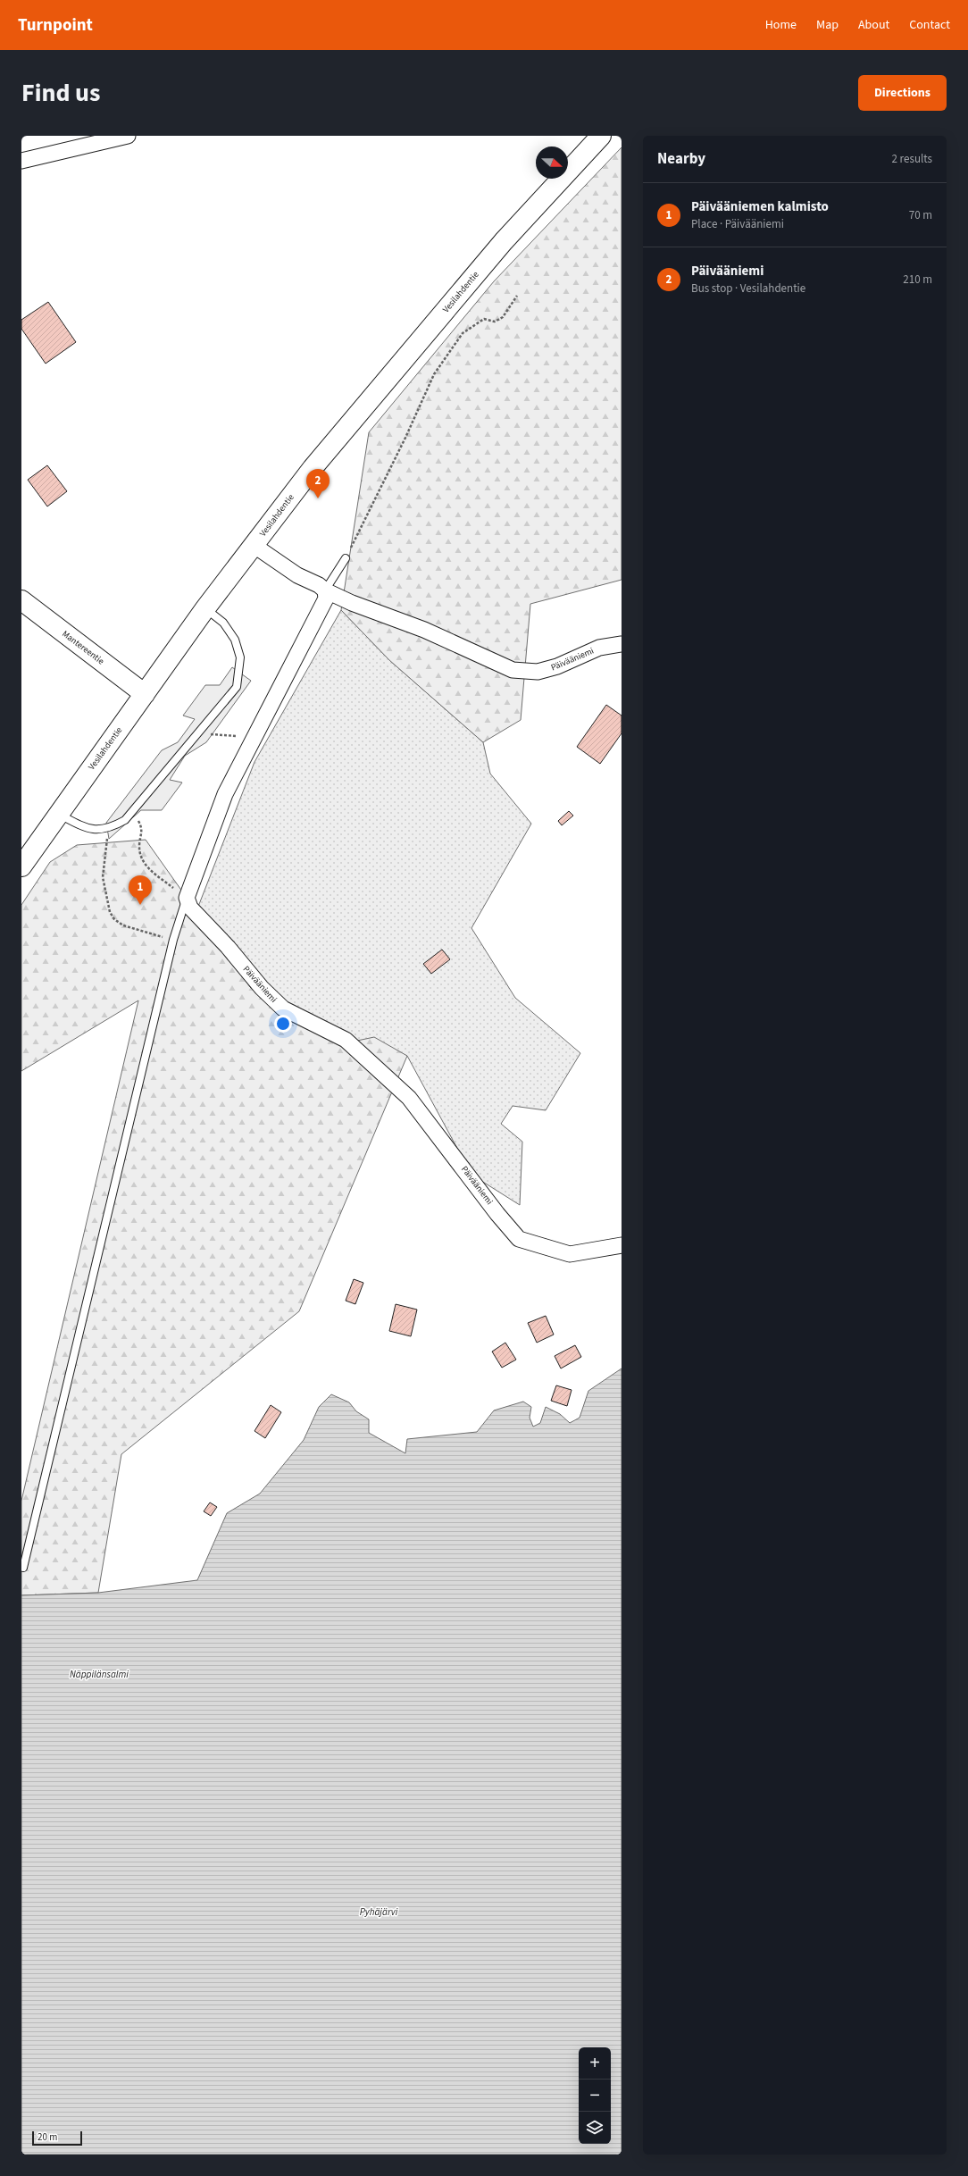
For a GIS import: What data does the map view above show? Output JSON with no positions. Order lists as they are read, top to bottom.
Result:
{
  "streets": {
    "main road": ["Vesilahdentie", "Mantereentie"],
    "street": ["Päivääniemi"]
  },
  "crossings": [
    ["Vesilahdentie", "Mantereentie"],
    ["Vesilahdentie", "Päivääniemi"]
  ],
  "water": ["Näppilänsalmi", "Pyhäjärvi"],
  "scale_bar": "20 m",
  "north": "right",
  "page": {
    "header": "Turnpoint",
    "nav": [
      "Home",
      "Map",
      "About",
      "Contact"
    ],
    "title": "Find us",
    "buttons": "Directions",
    "heading": ["Nearby", "2 results"],
    "list": [
      {
        "mark": "1",
        "name": "Päivääniemen kalmisto",
        "note": "Place · Päivääniemi",
        "value": "70 m"
      },
      {
        "mark": "2",
        "name": "Päivääniemi",
        "note": "Bus stop · Vesilahdentie",
        "value": "210 m"
      }
    ],
    "pins": ["2", "1"],
    "map_buttons": ["+", "−"],
    "scale": "20 m"
  }
}
